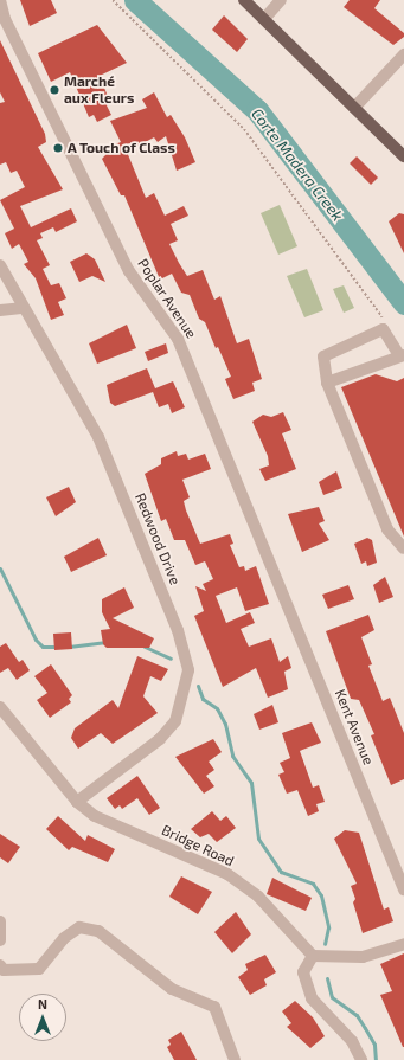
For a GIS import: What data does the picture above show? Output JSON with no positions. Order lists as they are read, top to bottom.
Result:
{
  "streets": {
    "street": [
      "Poplar Avenue",
      "Redwood Drive",
      "Kent Avenue",
      "Bridge Road"
    ]
  },
  "crossings": [
    ["Poplar Avenue", "Kent Avenue"],
    ["Redwood Drive", "Bridge Road"]
  ],
  "water": ["Corte Madera Creek"],
  "places": ["Marché aux Fleurs", "A Touch of Class"],
  "north": "top"
}
